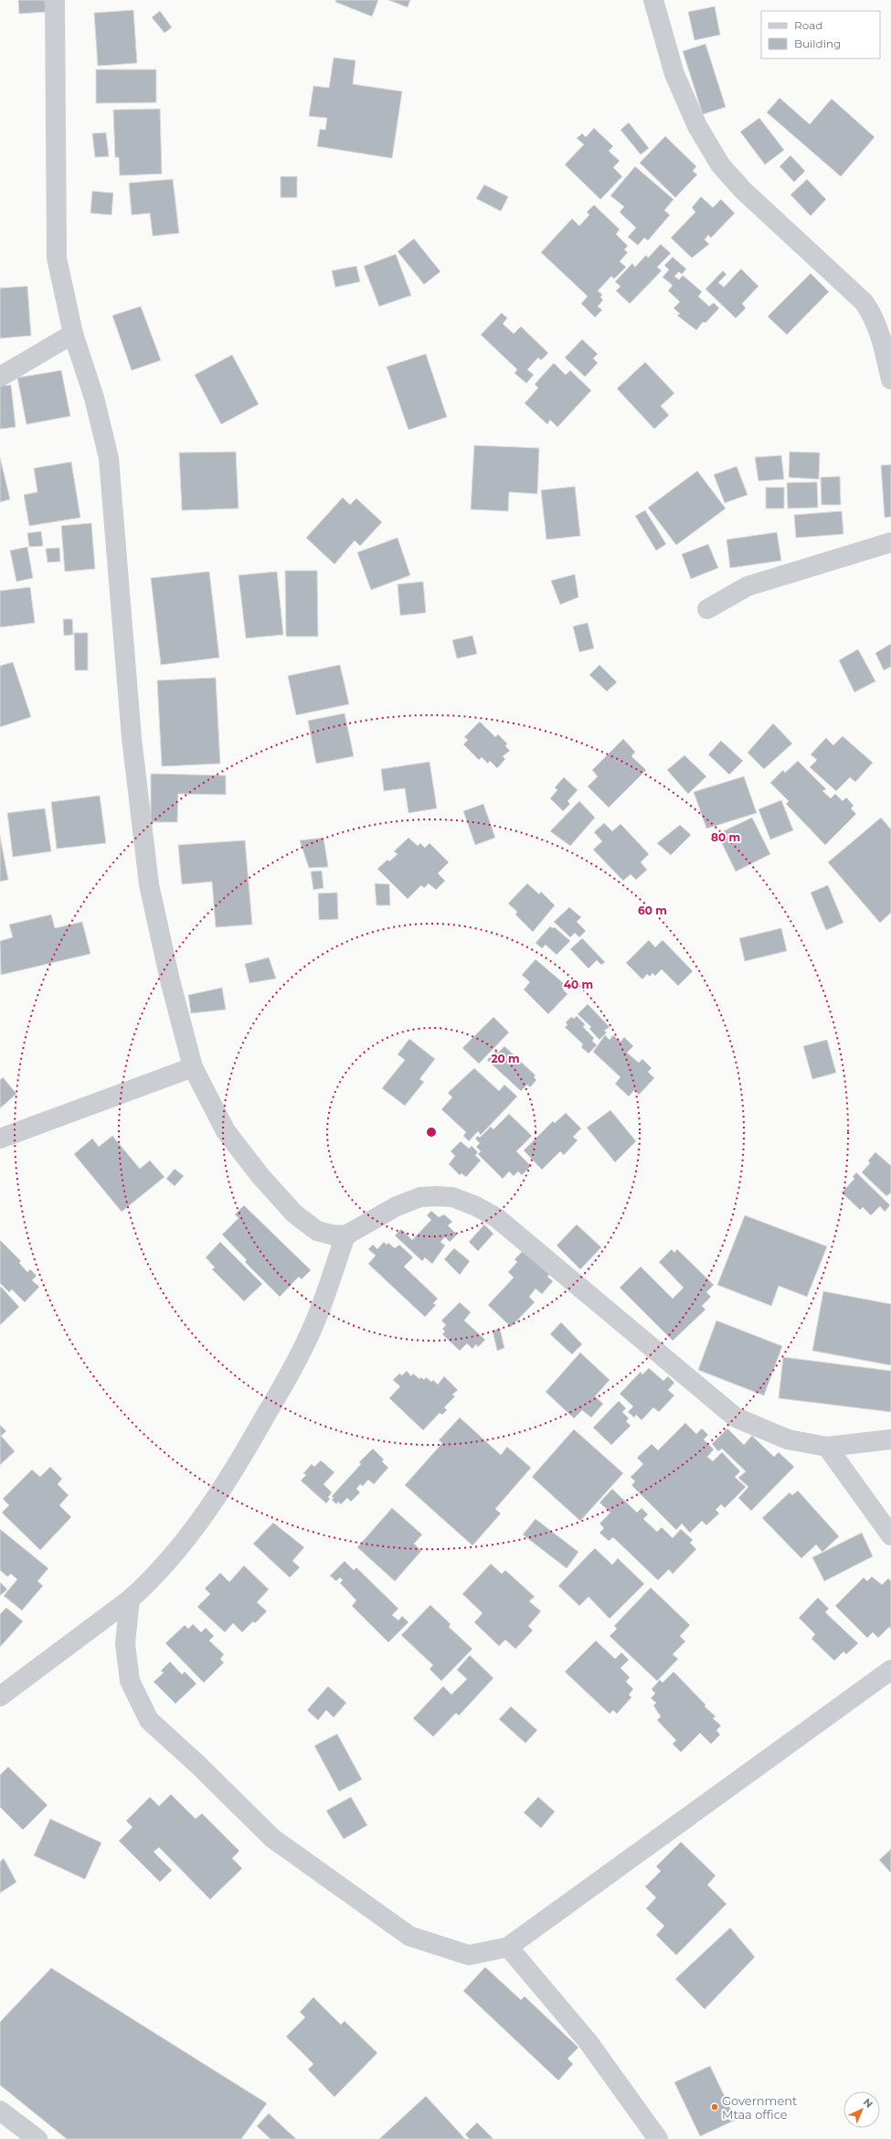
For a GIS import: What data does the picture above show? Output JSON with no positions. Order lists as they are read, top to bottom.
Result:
{
  "places": ["Government Mtaa office"],
  "legend": ["Road", "Building"],
  "north": "top right",
  "rings": [
    "80 m",
    "60 m",
    "40 m",
    "20 m"
  ]
}
